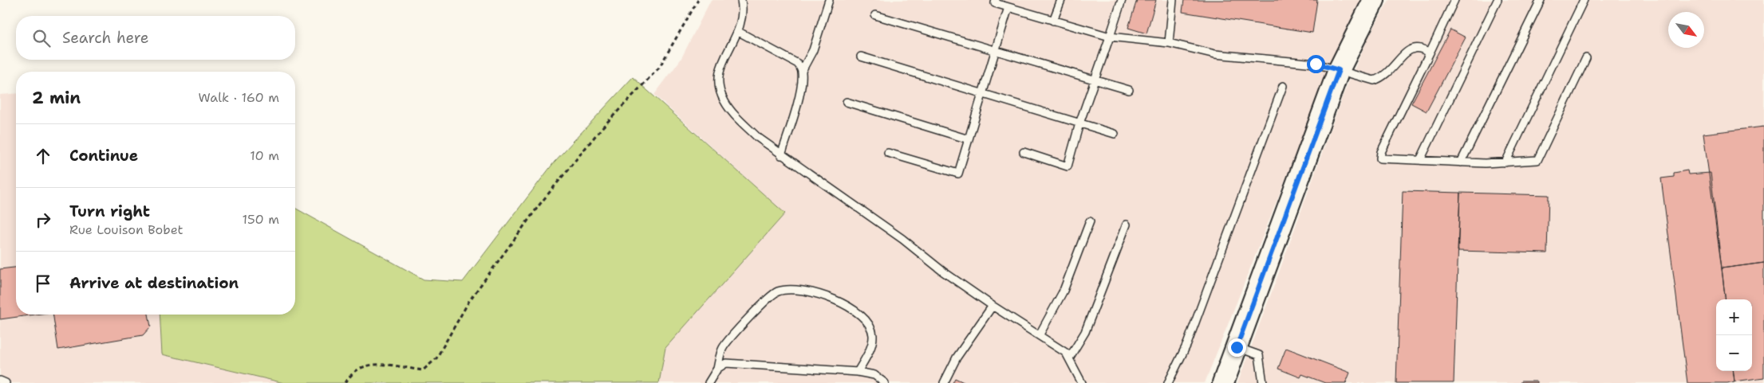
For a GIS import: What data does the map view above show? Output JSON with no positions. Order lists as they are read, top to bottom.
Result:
{
  "north": "bottom right",
  "page": {
    "search": "Search here",
    "heading": ["2 min", "Walk · 160 m"],
    "list": [
      ["Continue", "10 m"],
      ["Turn right", "Rue Louison Bobet", "150 m"],
      "Arrive at destination"
    ],
    "map_buttons": ["+", "−"]
  }
}
